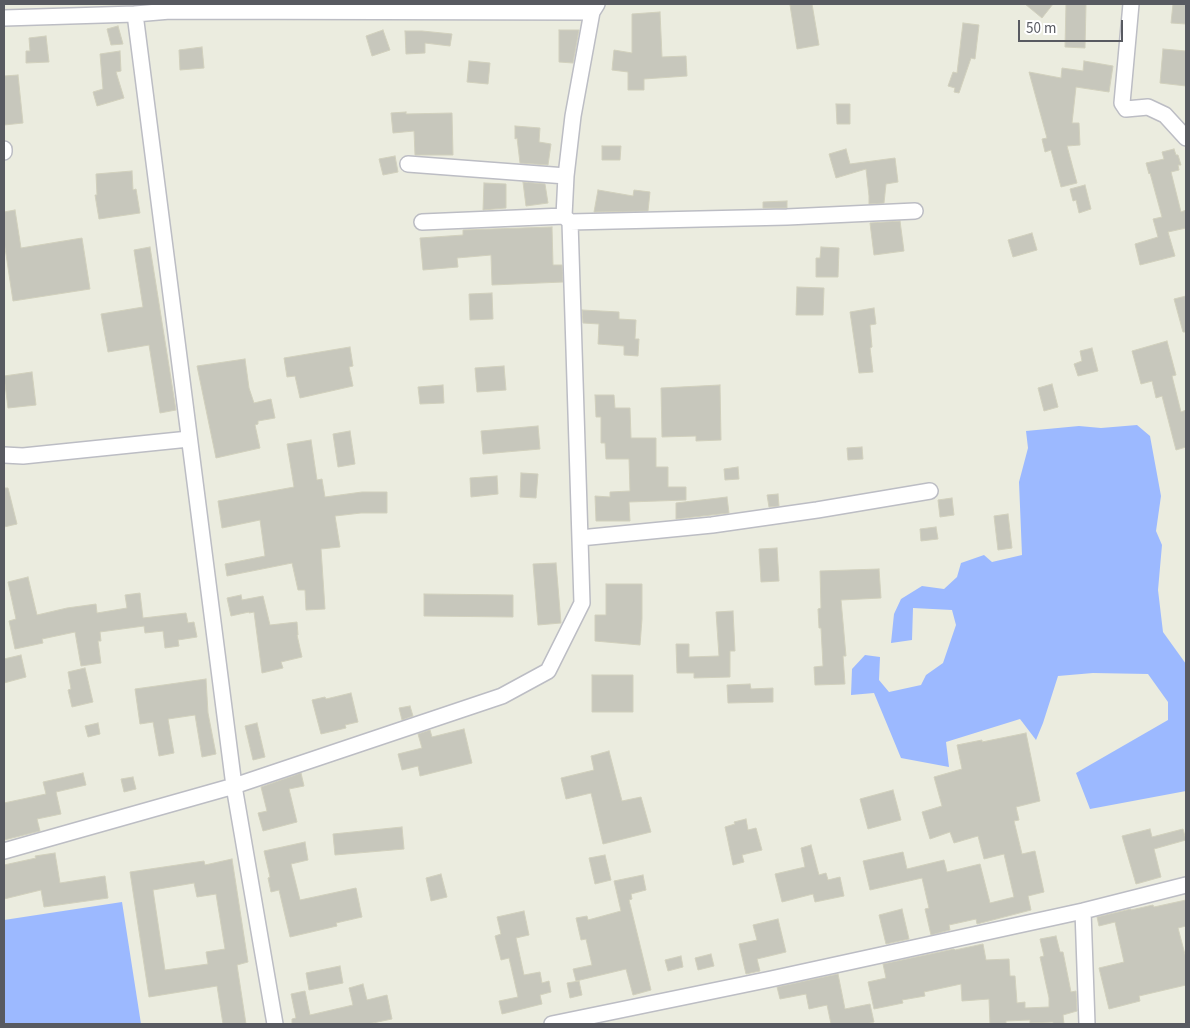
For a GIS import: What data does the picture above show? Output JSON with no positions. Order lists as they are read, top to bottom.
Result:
{
  "scale_bar": "50 m"
}
